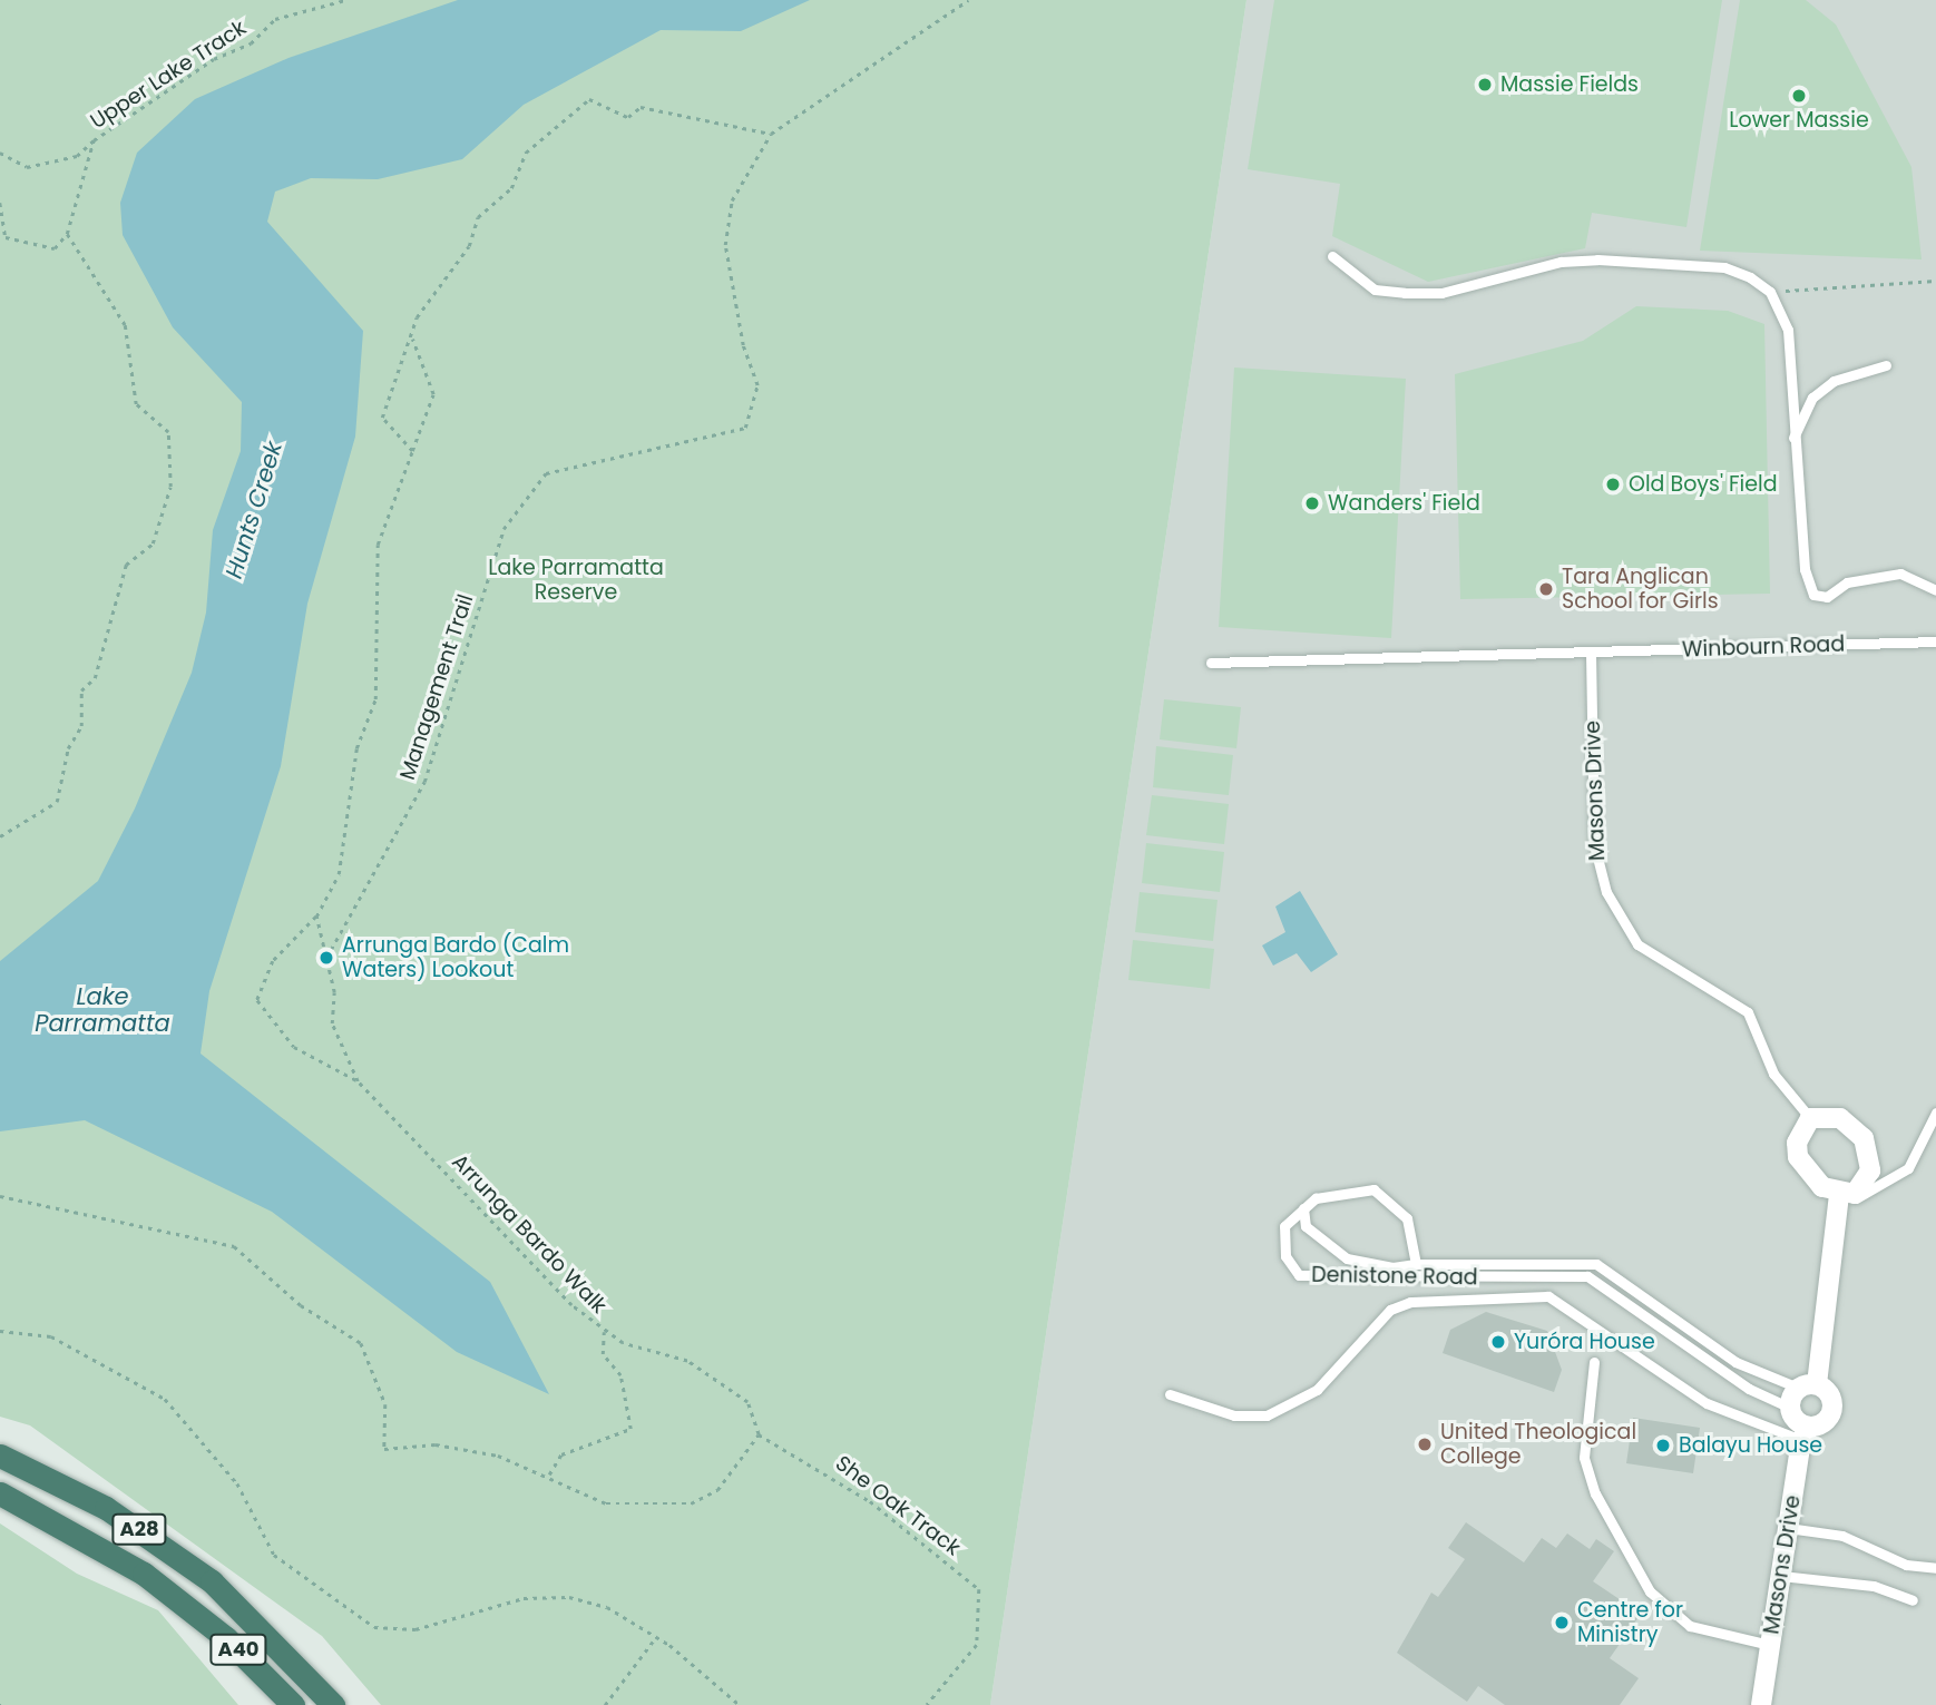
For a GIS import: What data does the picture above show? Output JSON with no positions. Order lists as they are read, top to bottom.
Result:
{
  "streets": {
    "highway": ["A28", "A40"],
    "street": ["Masons Drive"],
    "lane": ["Winbourn Road", "Denistone Road"],
    "path": [
      "Upper Lake Track",
      "Management Trail",
      "Arrunga Bardo Walk",
      "She Oak Track"
    ]
  },
  "crossings": [
    ["Winbourn Road", "Masons Drive"],
    ["Management Trail", "Arrunga Bardo Walk"],
    ["Arrunga Bardo Walk", "She Oak Track"],
    ["A28", "A40"]
  ],
  "water": ["Hunts Creek", "Lake Parramatta"],
  "parks": ["Lake Parramatta Reserve"],
  "places": [
    "Massie Fields",
    "Lower Massie",
    "Old Boys' Field",
    "Wanders' Field",
    "Tara Anglican School for Girls",
    "Arrunga Bardo (Calm Waters) Lookout",
    "Yuróra House",
    "United Theological College",
    "Balayu House",
    "Centre for Ministry"
  ]
}
